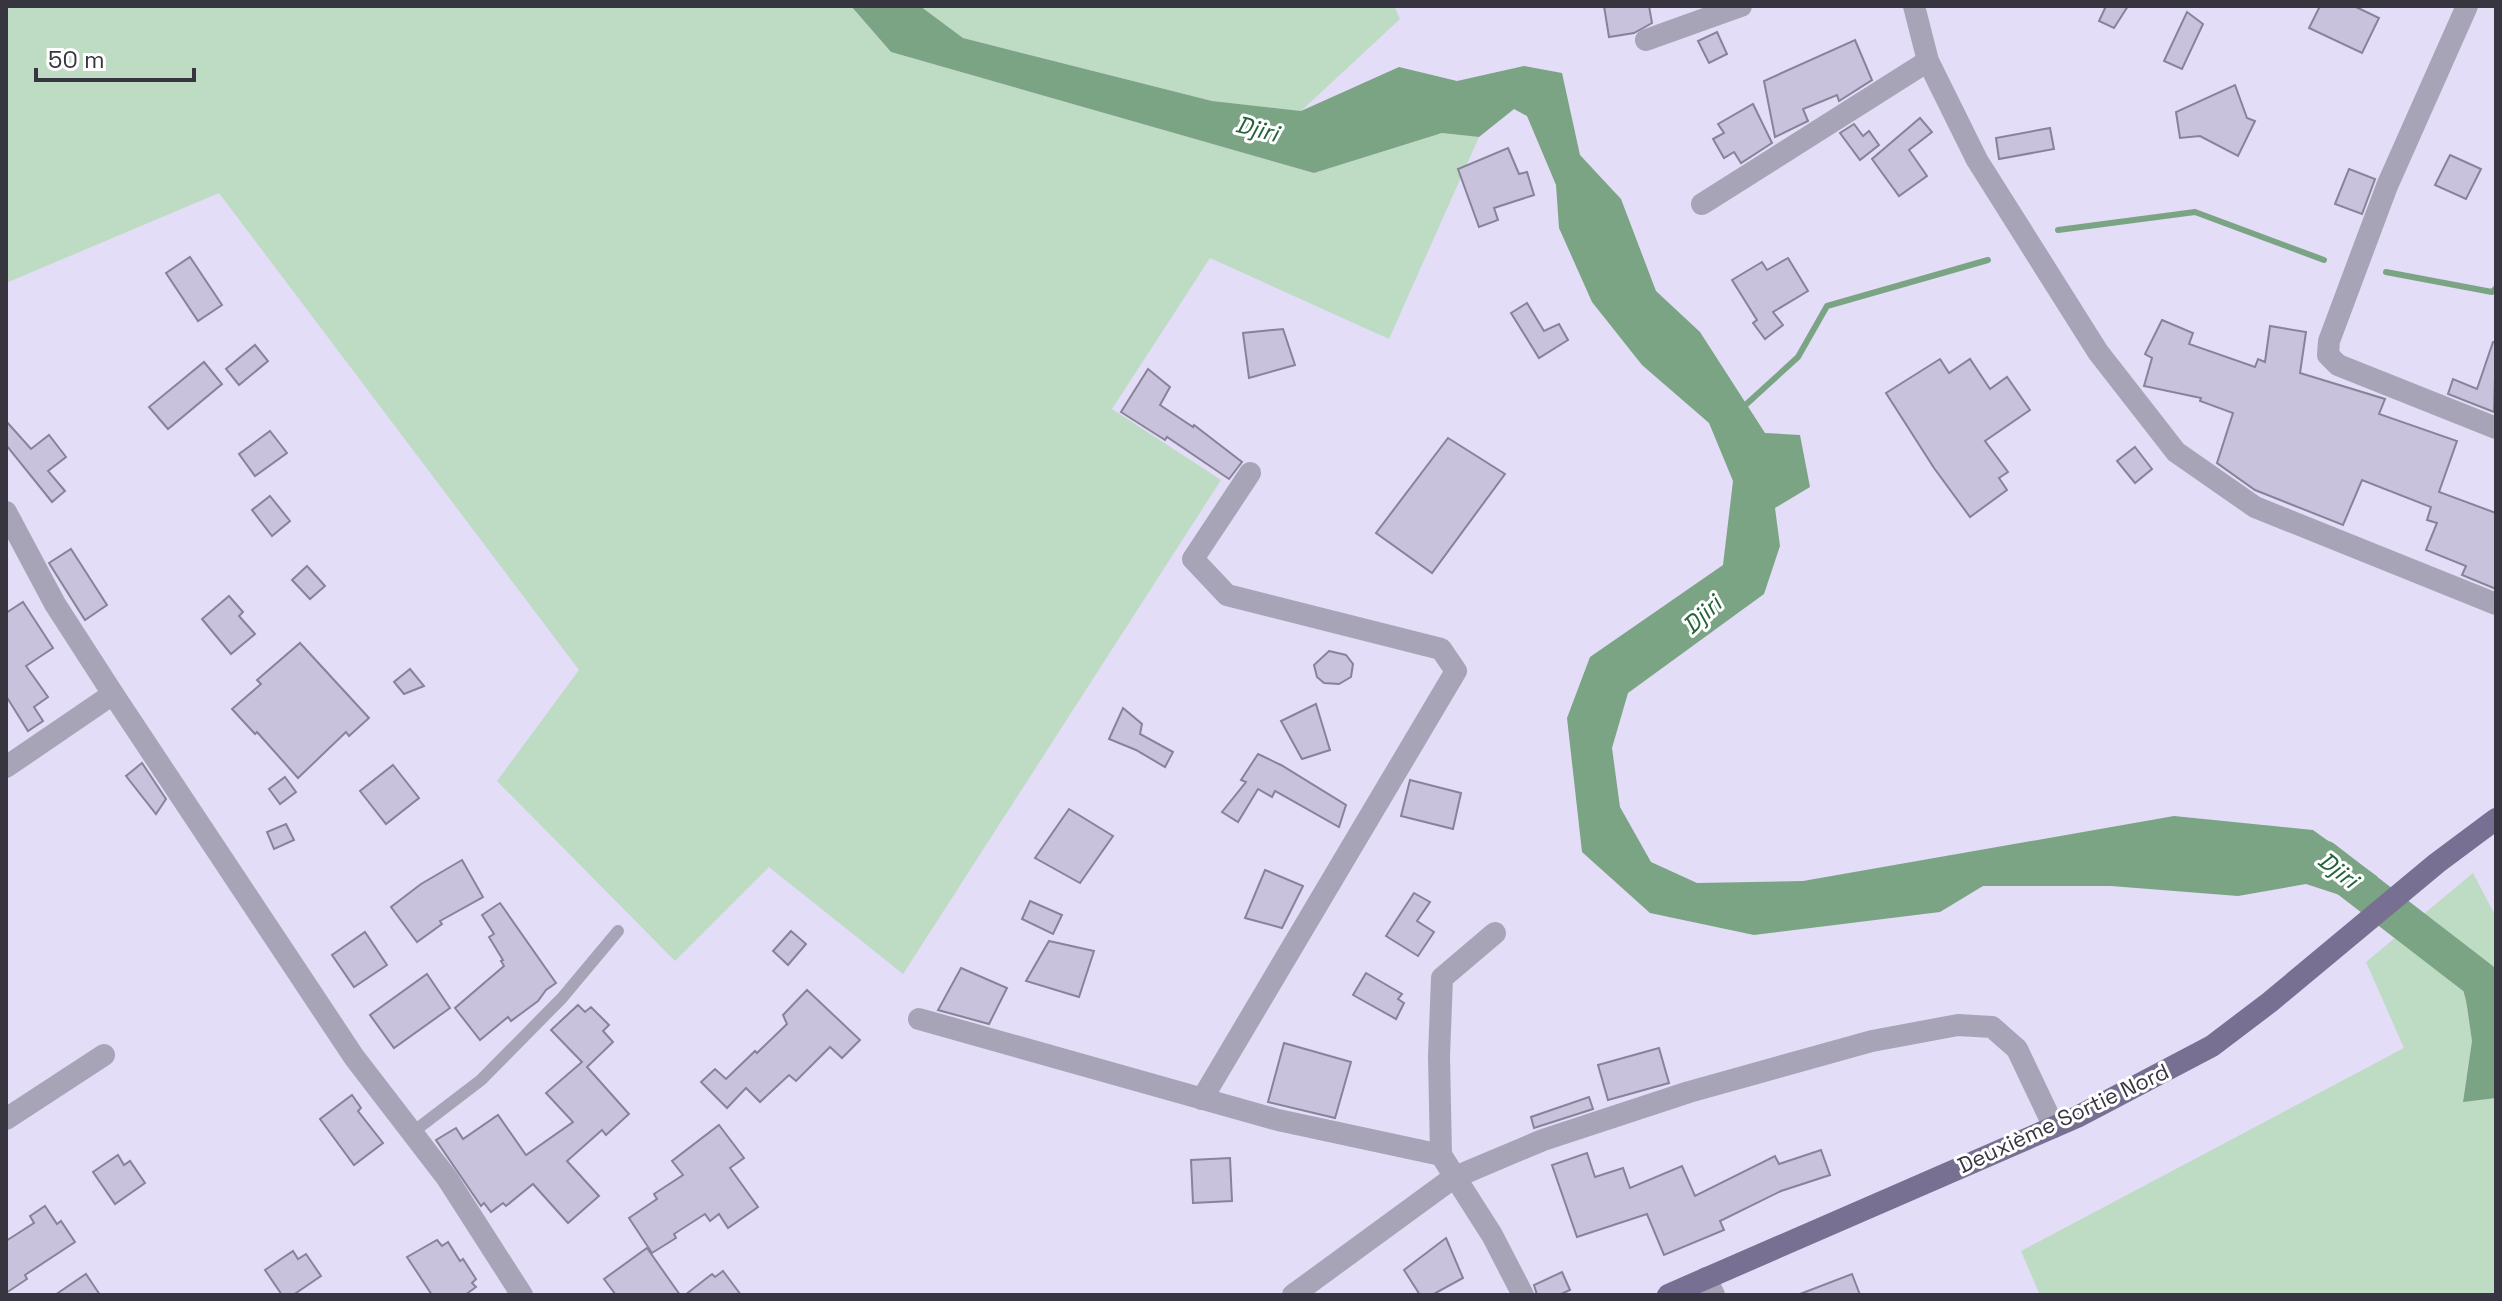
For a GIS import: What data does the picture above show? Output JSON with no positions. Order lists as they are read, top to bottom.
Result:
{
  "streets": {
    "main road": ["Deuxième Sortie Nord"]
  },
  "water": ["Djiri"],
  "scale_bar": "50 m"
}
